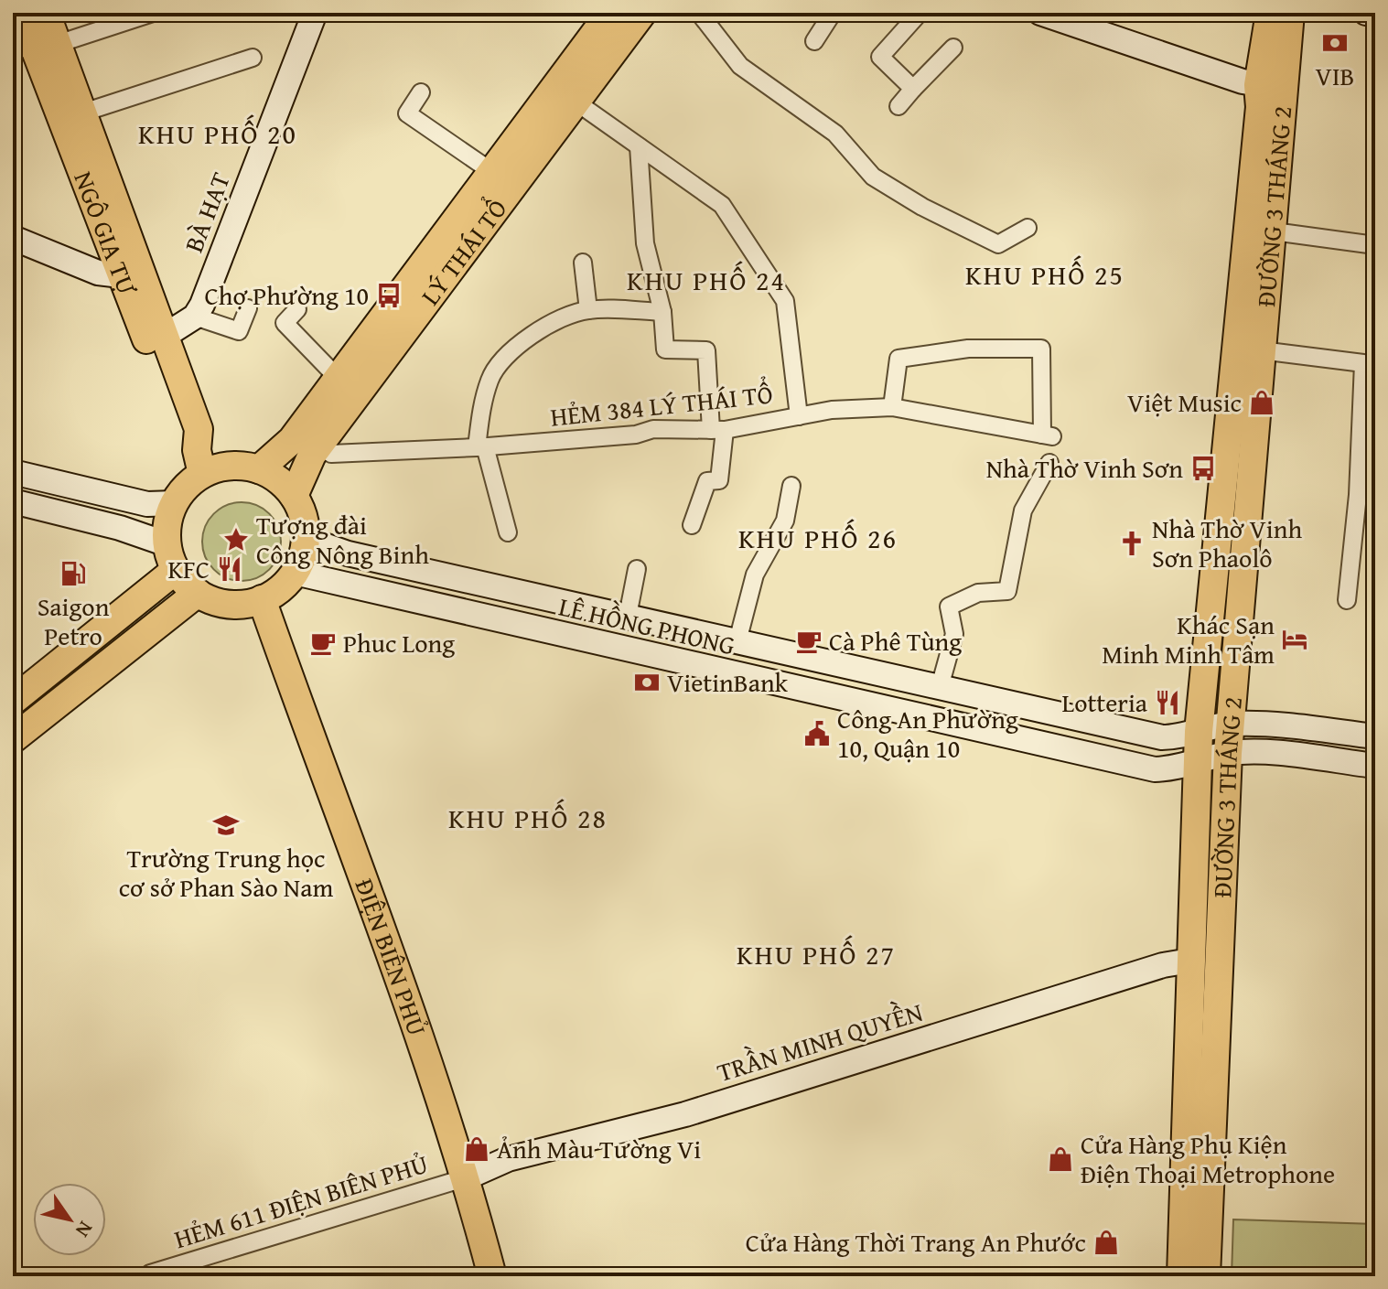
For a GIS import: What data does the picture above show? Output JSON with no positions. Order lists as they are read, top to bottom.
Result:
{
  "streets": {
    "main road": [
      "ĐƯỜNG 3 THÁNG 2",
      "BÀ HẠT",
      "NGÔ GIA TỰ",
      "LÝ THÁI TỔ",
      "LÊ HỒNG PHONG",
      "ĐIỆN BIÊN PHỦ",
      "TRẦN MINH QUYỀN"
    ],
    "street": ["HẺM 384 LÝ THÁI TỔ", "HẺM 611 ĐIỆN BIÊN PHỦ"]
  },
  "crossings": [
    ["ĐƯỜNG 3 THÁNG 2", "LÊ HỒNG PHONG"],
    ["ĐƯỜNG 3 THÁNG 2", "TRẦN MINH QUYỀN"],
    ["NGÔ GIA TỰ", "LÝ THÁI TỔ"],
    ["NGÔ GIA TỰ", "LÊ HỒNG PHONG"],
    ["NGÔ GIA TỰ", "ĐIỆN BIÊN PHỦ"],
    ["LÝ THÁI TỔ", "HẺM 384 LÝ THÁI TỔ"],
    ["LÝ THÁI TỔ", "LÊ HỒNG PHONG"],
    ["LÝ THÁI TỔ", "ĐIỆN BIÊN PHỦ"],
    ["LÊ HỒNG PHONG", "ĐIỆN BIÊN PHỦ"],
    ["ĐIỆN BIÊN PHỦ", "TRẦN MINH QUYỀN"],
    ["ĐIỆN BIÊN PHỦ", "HẺM 611 ĐIỆN BIÊN PHỦ"],
    ["TRẦN MINH QUYỀN", "HẺM 611 ĐIỆN BIÊN PHỦ"]
  ],
  "districts": [
    "KHU PHỐ 20",
    "KHU PHỐ 25",
    "KHU PHỐ 24",
    "KHU PHỐ 26",
    "KHU PHỐ 28",
    "KHU PHỐ 27"
  ],
  "places": {
    "bank": ["VIB", "VietinBank"],
    "bus stop": ["Chợ Phường 10", "Nhà Thờ Vinh Sơn"],
    "shop": [
      "Việt Music",
      "Ảnh Màu Tường Vi",
      "Cửa Hàng Phụ Kiện Điện Thoại Metrophone",
      "Cửa Hàng Thời Trang An Phước"
    ],
    "place": ["Tượng đài Công Nông Binh"],
    "church": ["Nhà Thờ Vinh Sơn Phaolô"],
    "restaurant": ["KFC", "Lotteria"],
    "fuel station": ["Saigon Petro"],
    "hotel": ["Khác Sạn Minh Minh Tâm"],
    "cafe": ["Cà Phê Tùng", "Phuc Long"],
    "public building": ["Công An Phường 10, Quận 10"],
    "school or university": ["Trường Trung học cơ sở Phan Sào Nam"]
  },
  "north": "bottom right"
}
